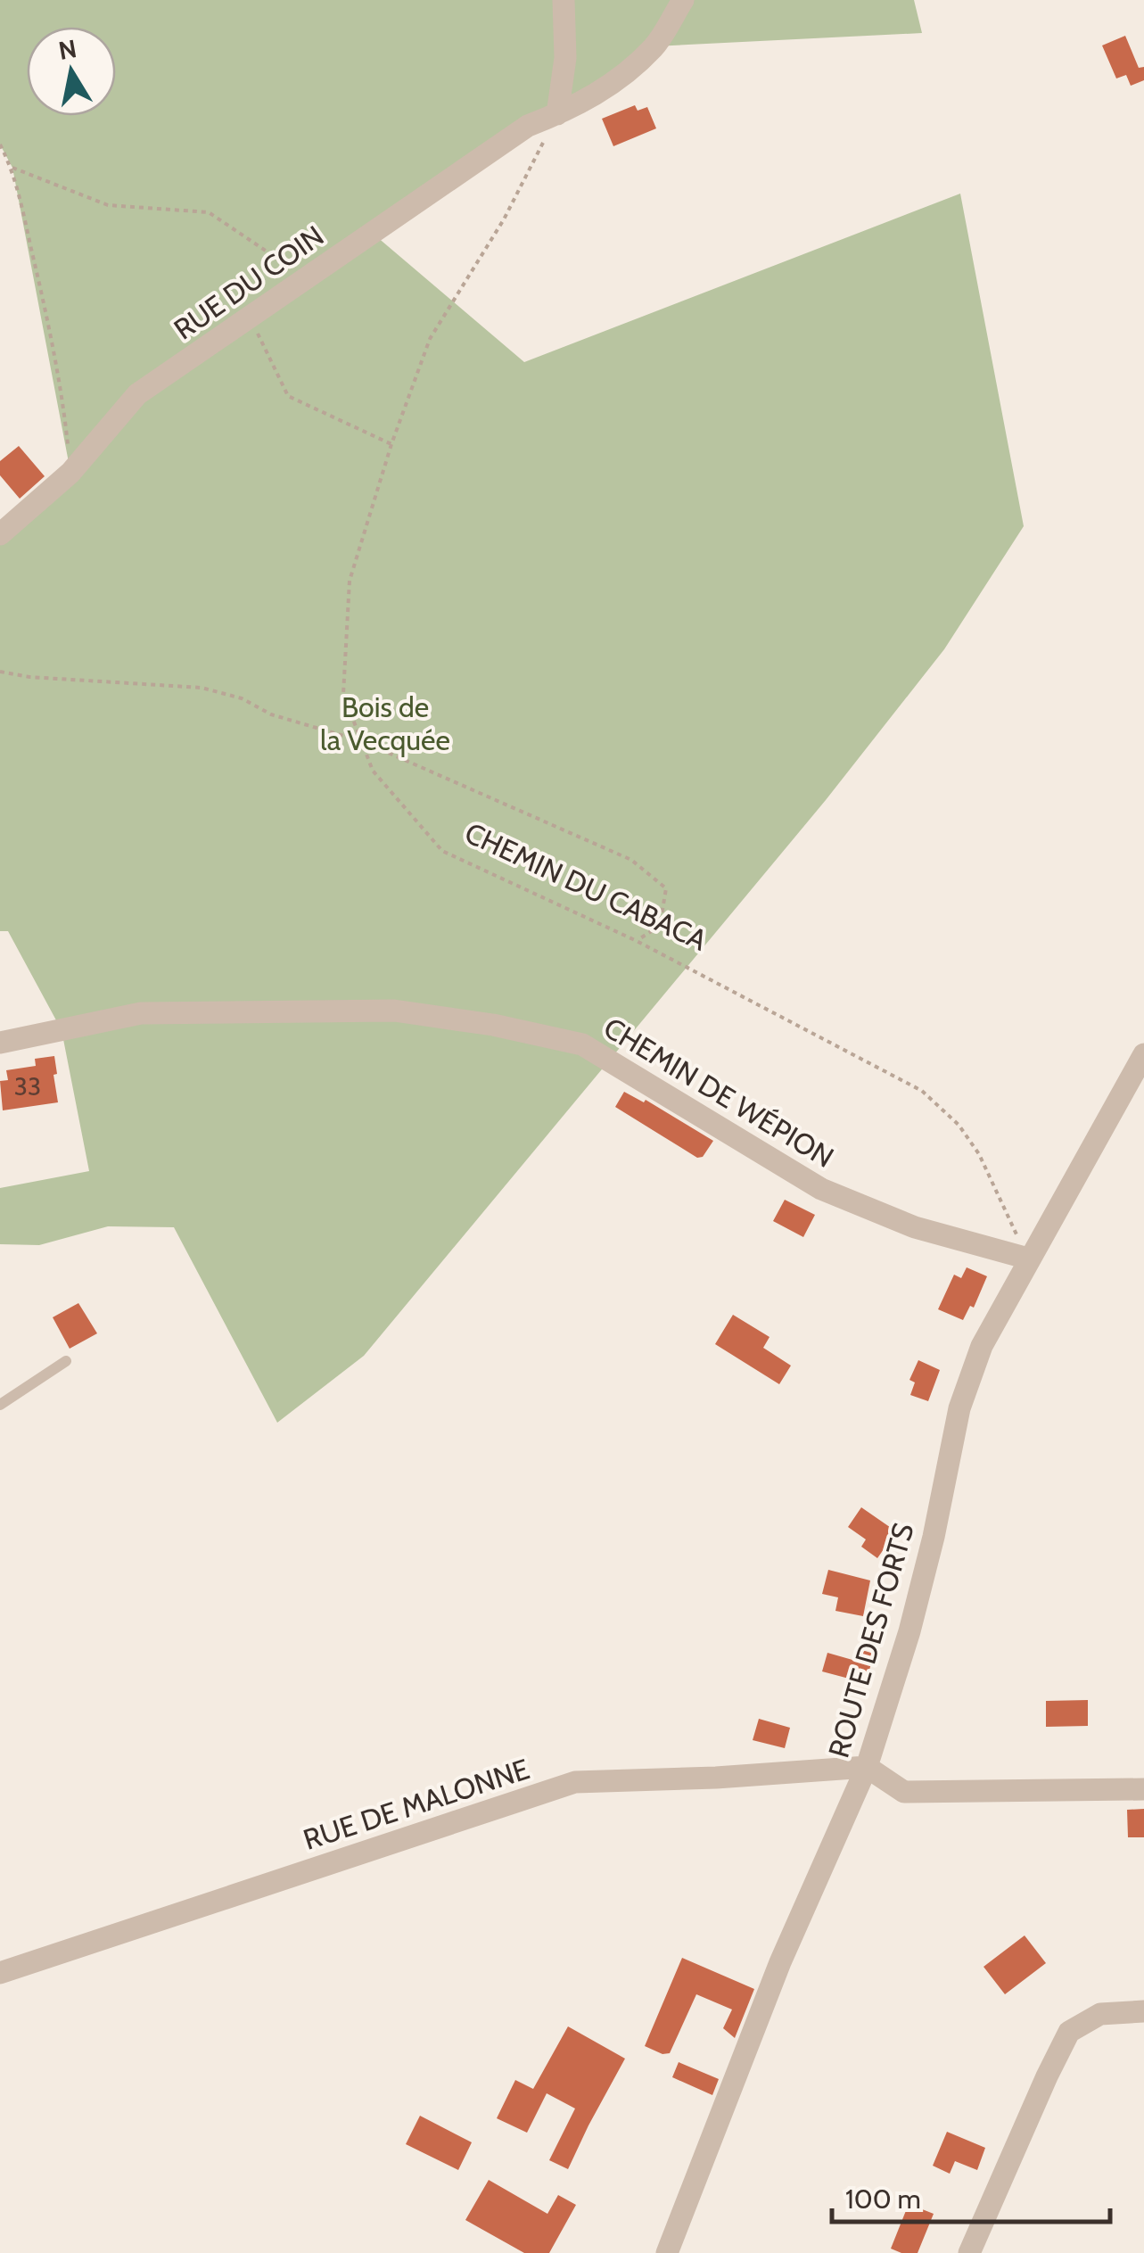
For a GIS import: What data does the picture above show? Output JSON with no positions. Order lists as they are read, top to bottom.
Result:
{
  "streets": {
    "street": [
      "RUE DU COIN",
      "CHEMIN DE WÉPION",
      "ROUTE DES FORTS",
      "RUE DE MALONNE"
    ],
    "path": ["CHEMIN DU CABACA"]
  },
  "crossings": [
    ["RUE DU COIN", "CHEMIN DU CABACA"],
    ["CHEMIN DU CABACA", "CHEMIN DE WÉPION"],
    ["CHEMIN DU CABACA", "ROUTE DES FORTS"],
    ["CHEMIN DE WÉPION", "ROUTE DES FORTS"],
    ["ROUTE DES FORTS", "RUE DE MALONNE"]
  ],
  "parks": ["Bois de la Vecquée"],
  "house_numbers": ["33"],
  "scale_bar": "100 m",
  "north": "top"
}
